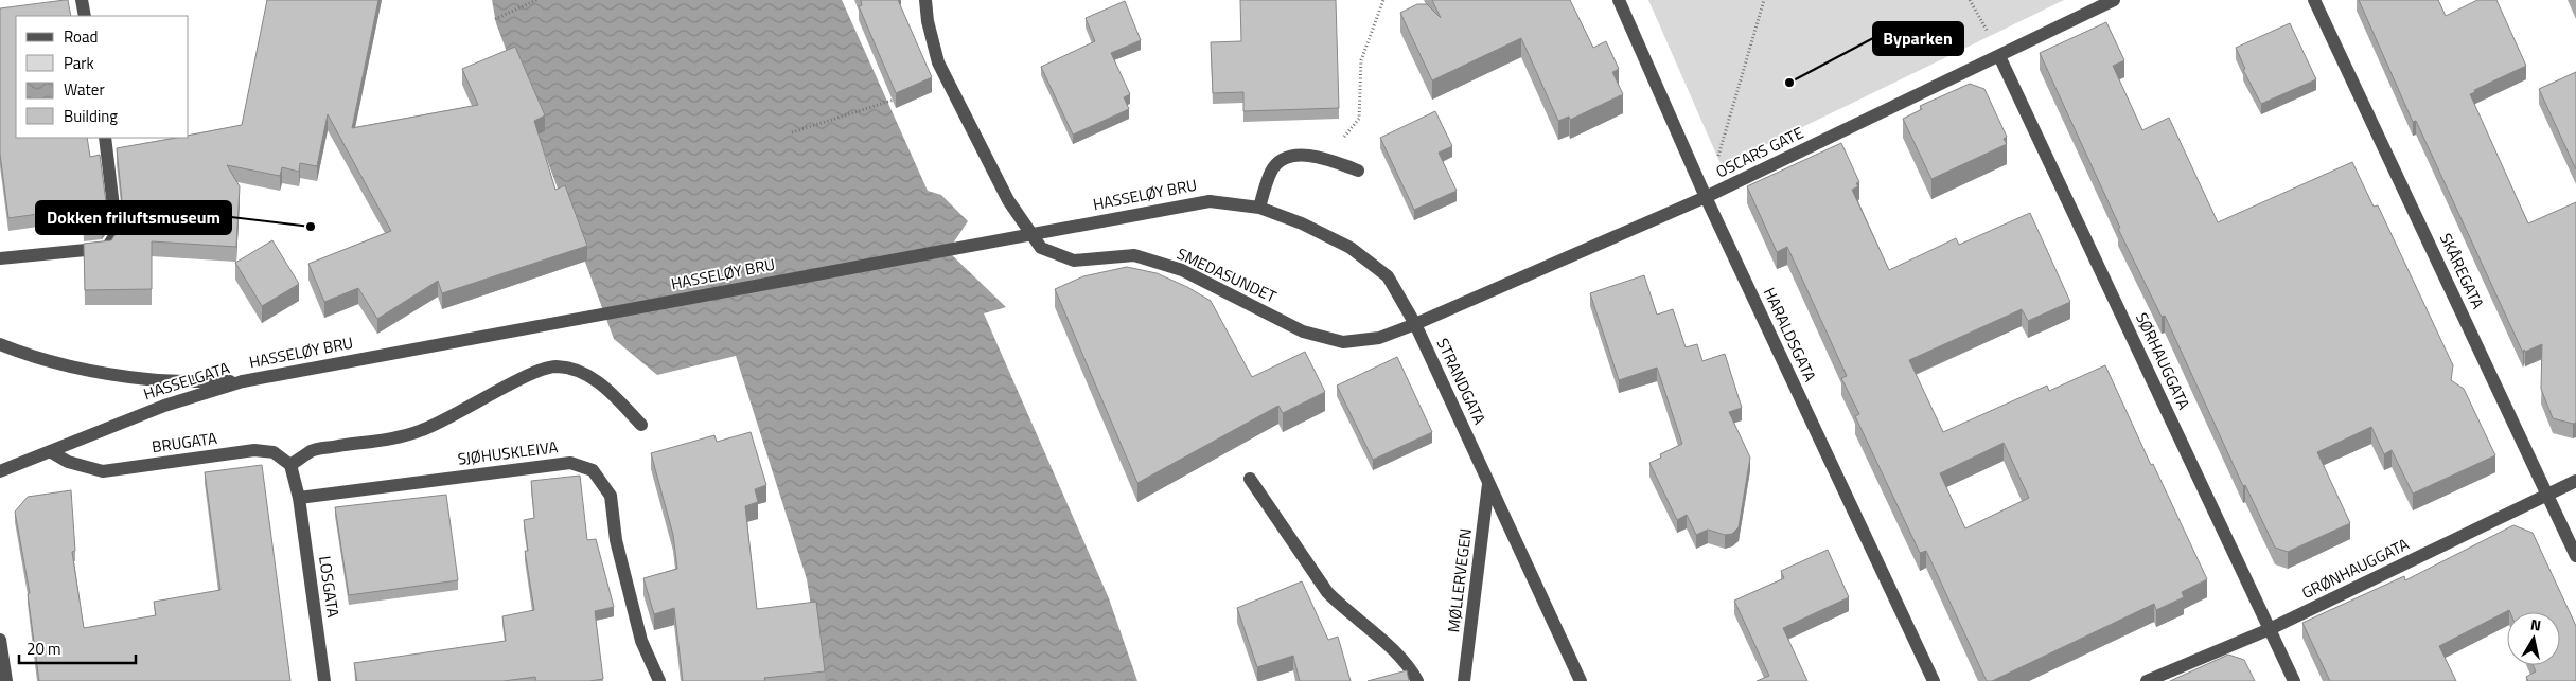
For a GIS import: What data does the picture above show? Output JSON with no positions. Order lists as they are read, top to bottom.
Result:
{
  "streets": {
    "street": [
      "OSCARS GATE",
      "HASSELØY BRU",
      "SKÅREGATA",
      "SMEDASUNDET",
      "HARALDSGATA",
      "SØRHAUGGATA",
      "HASSELGATA",
      "STRANDGATA",
      "BRUGATA",
      "SJØHUSKLEIVA",
      "GRØNHAUGGATA",
      "MØLLERVEGEN",
      "LOSGATA"
    ]
  },
  "crossings": [
    ["OSCARS GATE", "SMEDASUNDET"],
    ["OSCARS GATE", "HARALDSGATA"],
    ["OSCARS GATE", "SØRHAUGGATA"],
    ["OSCARS GATE", "STRANDGATA"],
    ["HASSELØY BRU", "HASSELGATA"],
    ["HASSELØY BRU", "STRANDGATA"],
    ["SKÅREGATA", "GRØNHAUGGATA"],
    ["SMEDASUNDET", "STRANDGATA"],
    ["SØRHAUGGATA", "GRØNHAUGGATA"],
    ["HASSELGATA", "BRUGATA"],
    ["STRANDGATA", "MØLLERVEGEN"],
    ["SJØHUSKLEIVA", "LOSGATA"]
  ],
  "places": ["Byparken", "Dokken friluftsmuseum"],
  "legend": [
    "Road",
    "Park",
    "Water",
    "Building"
  ],
  "scale_bar": "20 m",
  "north": "top"
}
